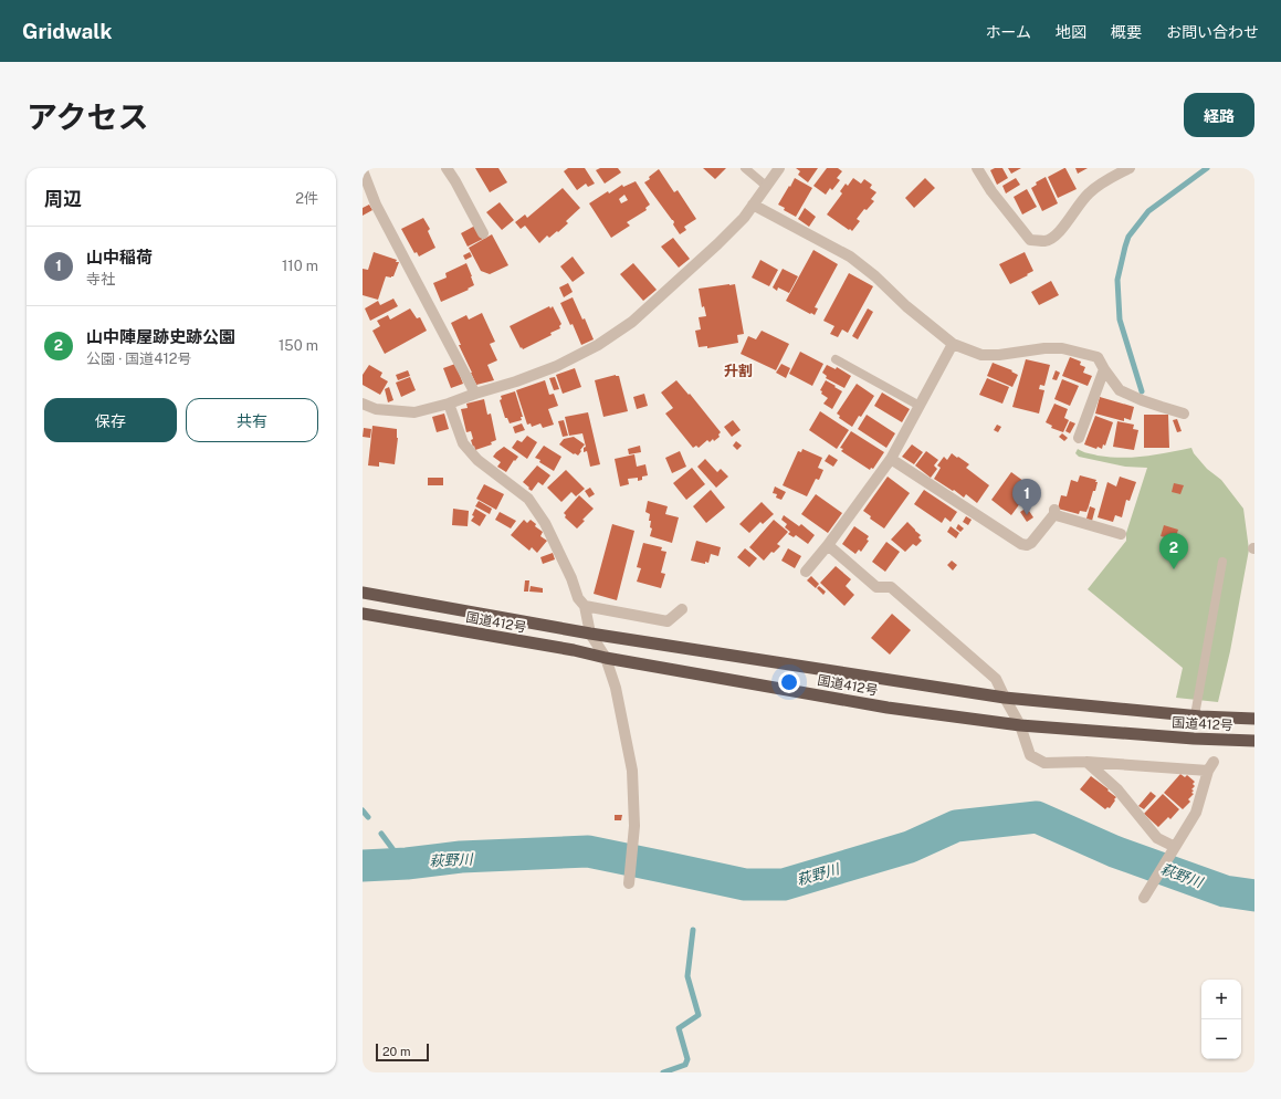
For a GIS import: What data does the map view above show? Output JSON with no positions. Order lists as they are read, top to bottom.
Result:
{
  "streets": {
    "highway": ["国道412号"]
  },
  "districts": ["升割"],
  "water": ["萩野川"],
  "scale_bar": "20 m",
  "page": {
    "header": "Gridwalk",
    "nav": [
      "ホーム",
      "地図",
      "概要",
      "お問い合わせ"
    ],
    "title": "アクセス",
    "buttons": [
      "経路",
      ["保存", "共有"]
    ],
    "heading": ["周辺", "2件"],
    "list": [
      {
        "mark": "1",
        "name": "山中稲荷",
        "note": "寺社",
        "value": "110 m"
      },
      {
        "mark": "2",
        "name": "山中陣屋跡史跡公園",
        "note": "公園 · 国道412号",
        "value": "150 m"
      }
    ],
    "pins": ["1", "2"],
    "map_buttons": ["+", "−"],
    "scale": "20 m"
  }
}
